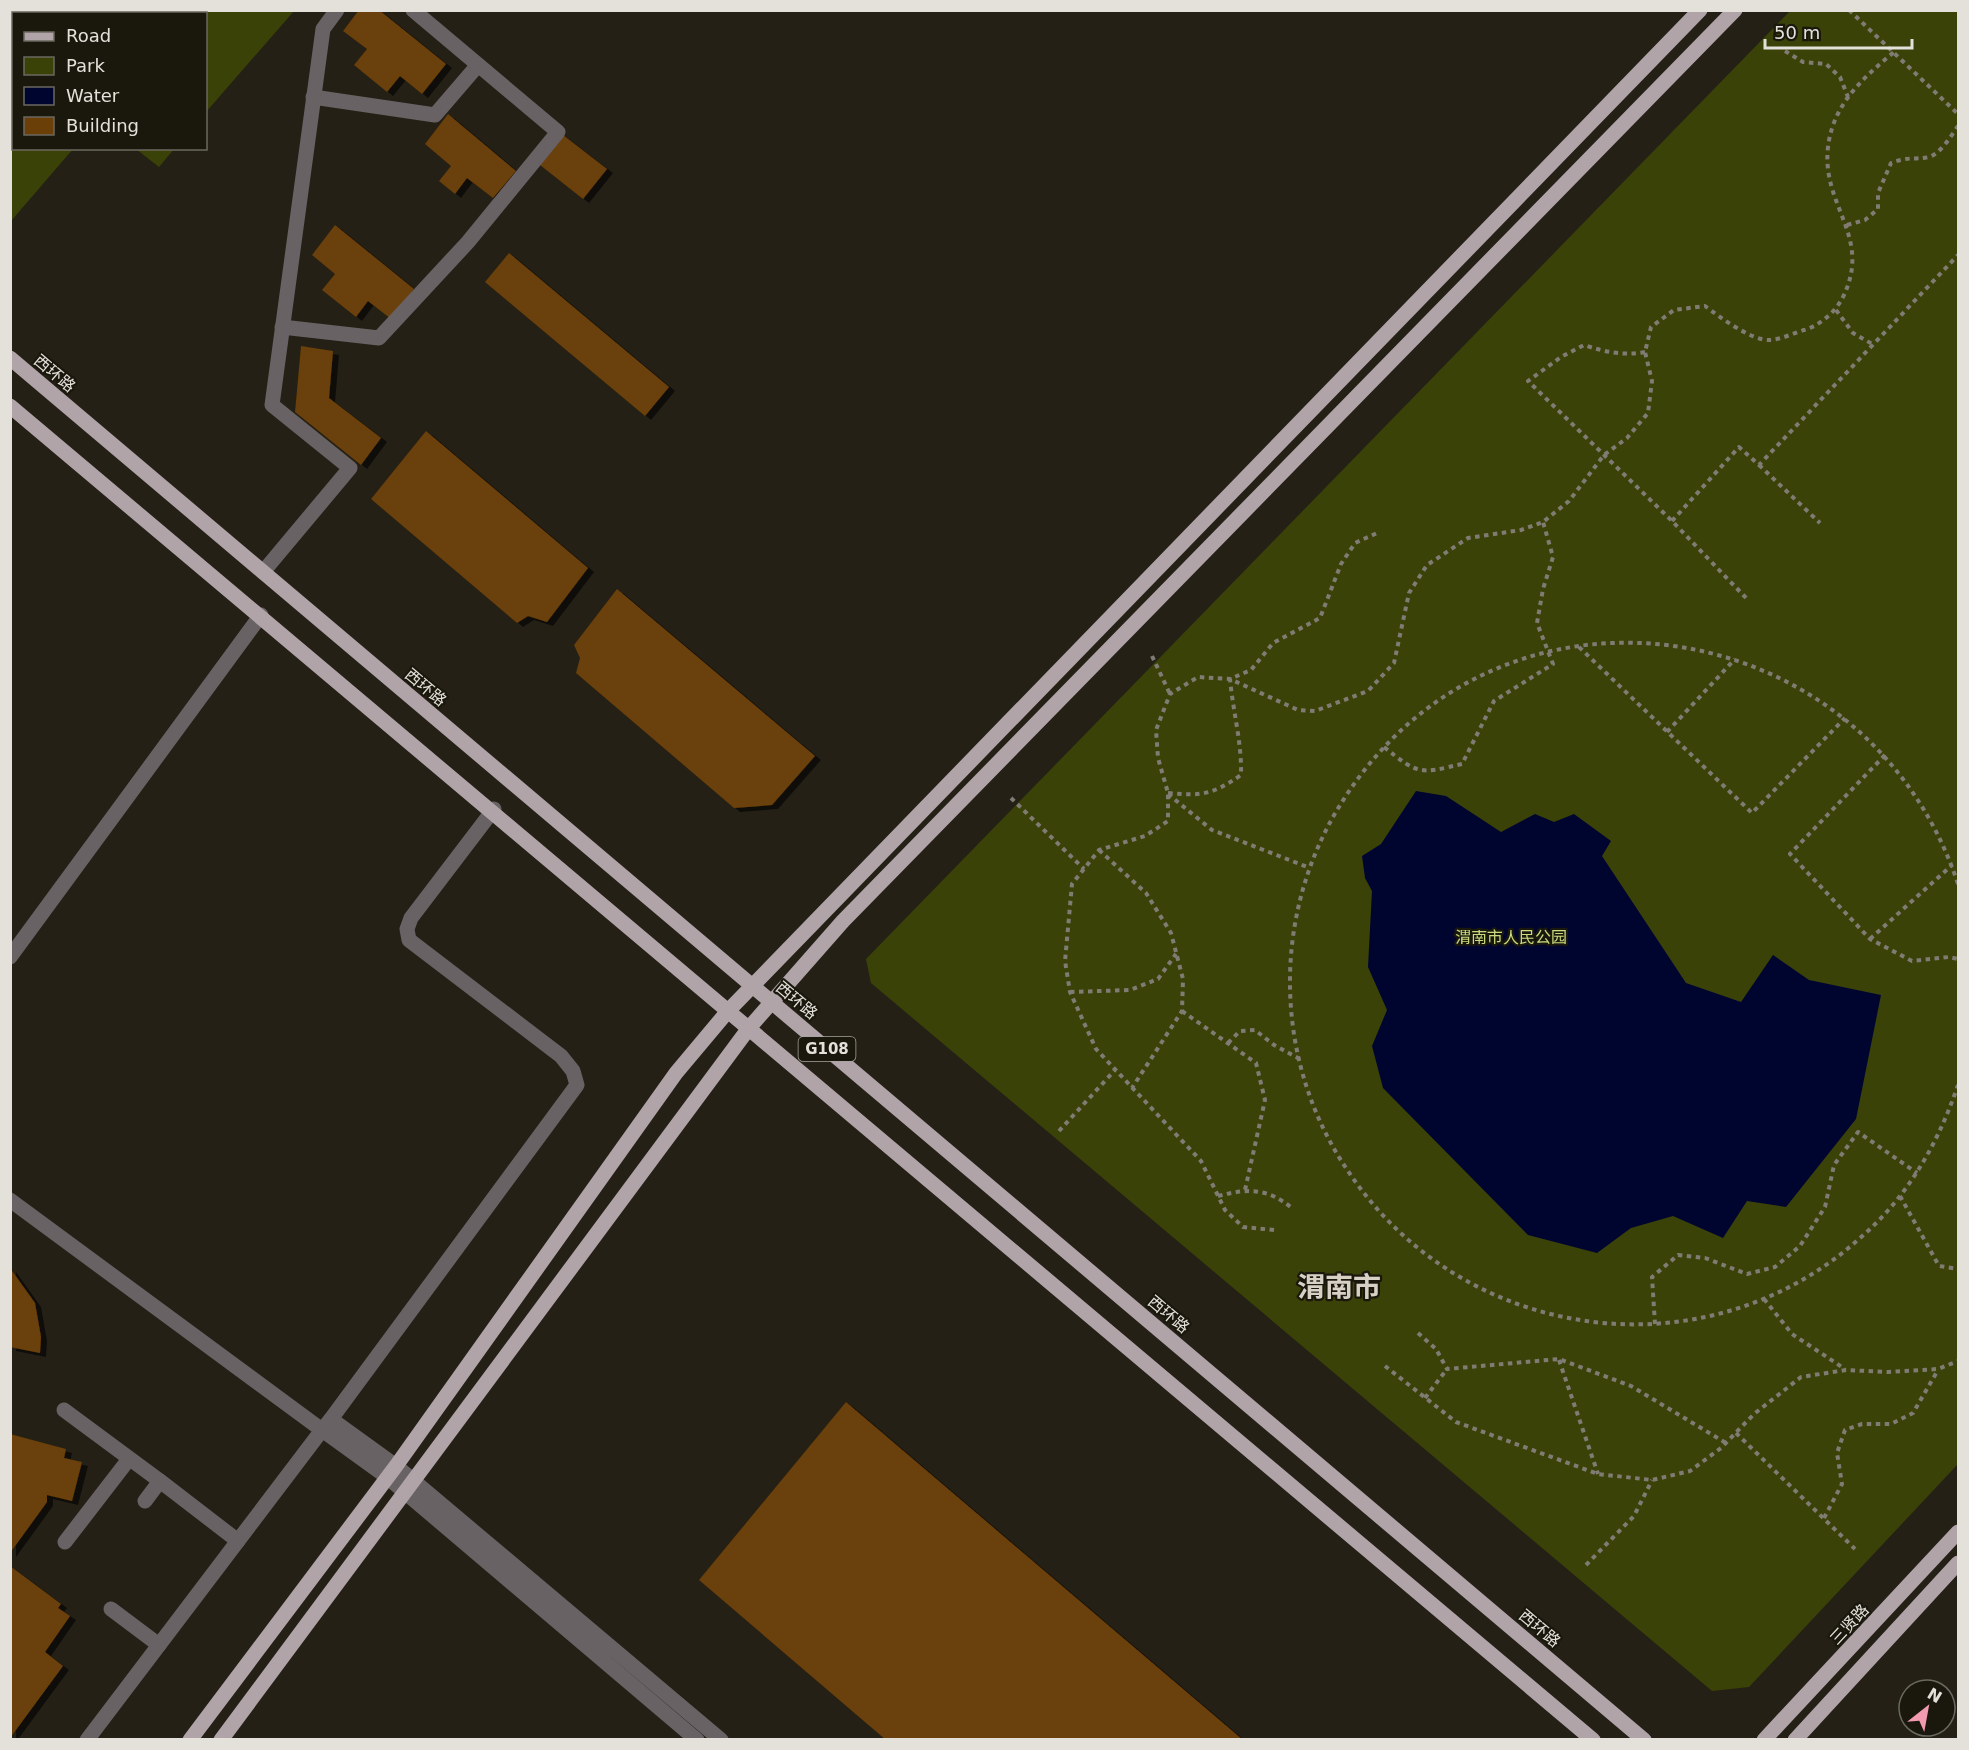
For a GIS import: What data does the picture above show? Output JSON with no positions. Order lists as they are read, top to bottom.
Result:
{
  "streets": {
    "main road": ["西环路", "G108", "三贤路"]
  },
  "districts": ["渭南市"],
  "parks": ["渭南市人民公园"],
  "legend": [
    "Road",
    "Park",
    "Water",
    "Building"
  ],
  "scale_bar": "50 m",
  "north": "top right"
}
